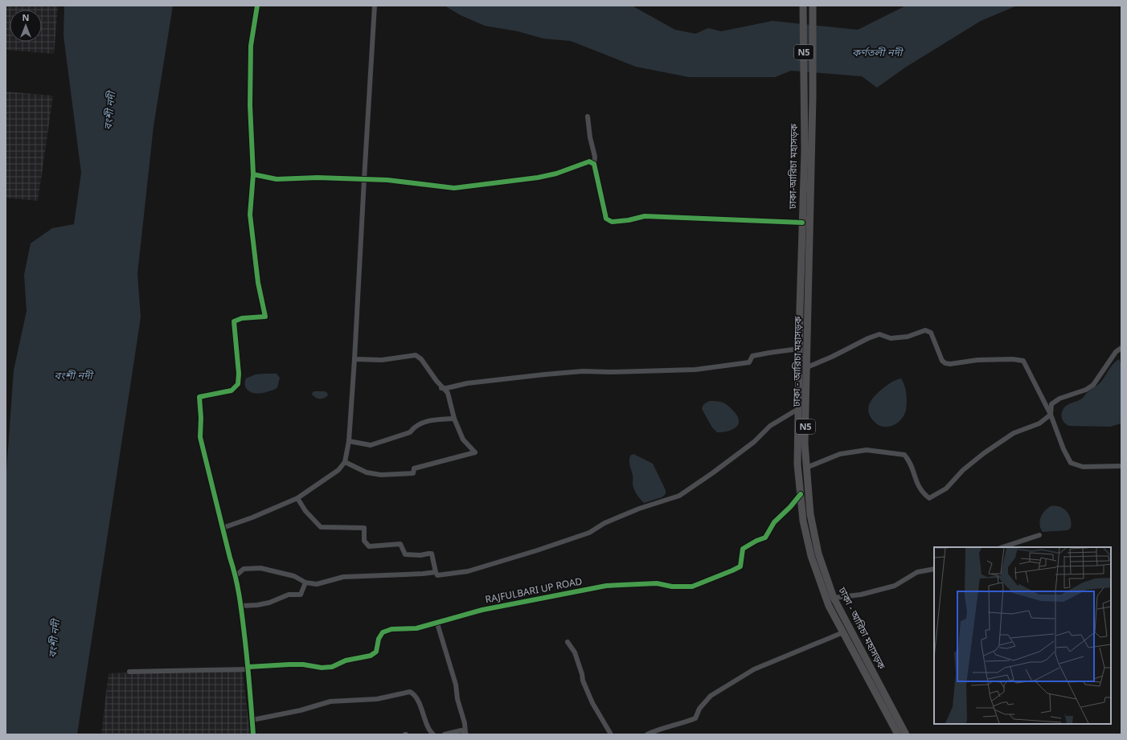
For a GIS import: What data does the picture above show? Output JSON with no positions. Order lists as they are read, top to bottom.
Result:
{
  "streets": {
    "highway": ["N5", "ঢাকা-আরিচা মহাসড়ক", "ঢাকা - আরিচা মহাসড়ক"],
    "street": ["RAJFULBARI UP ROAD"]
  },
  "crossings": [
    ["ঢাকা-আরিচা মহাসড়ক", "RAJFULBARI UP ROAD"]
  ],
  "water": ["কর্ণতলী নদী", "বংশী নদী"],
  "north": "top"
}
